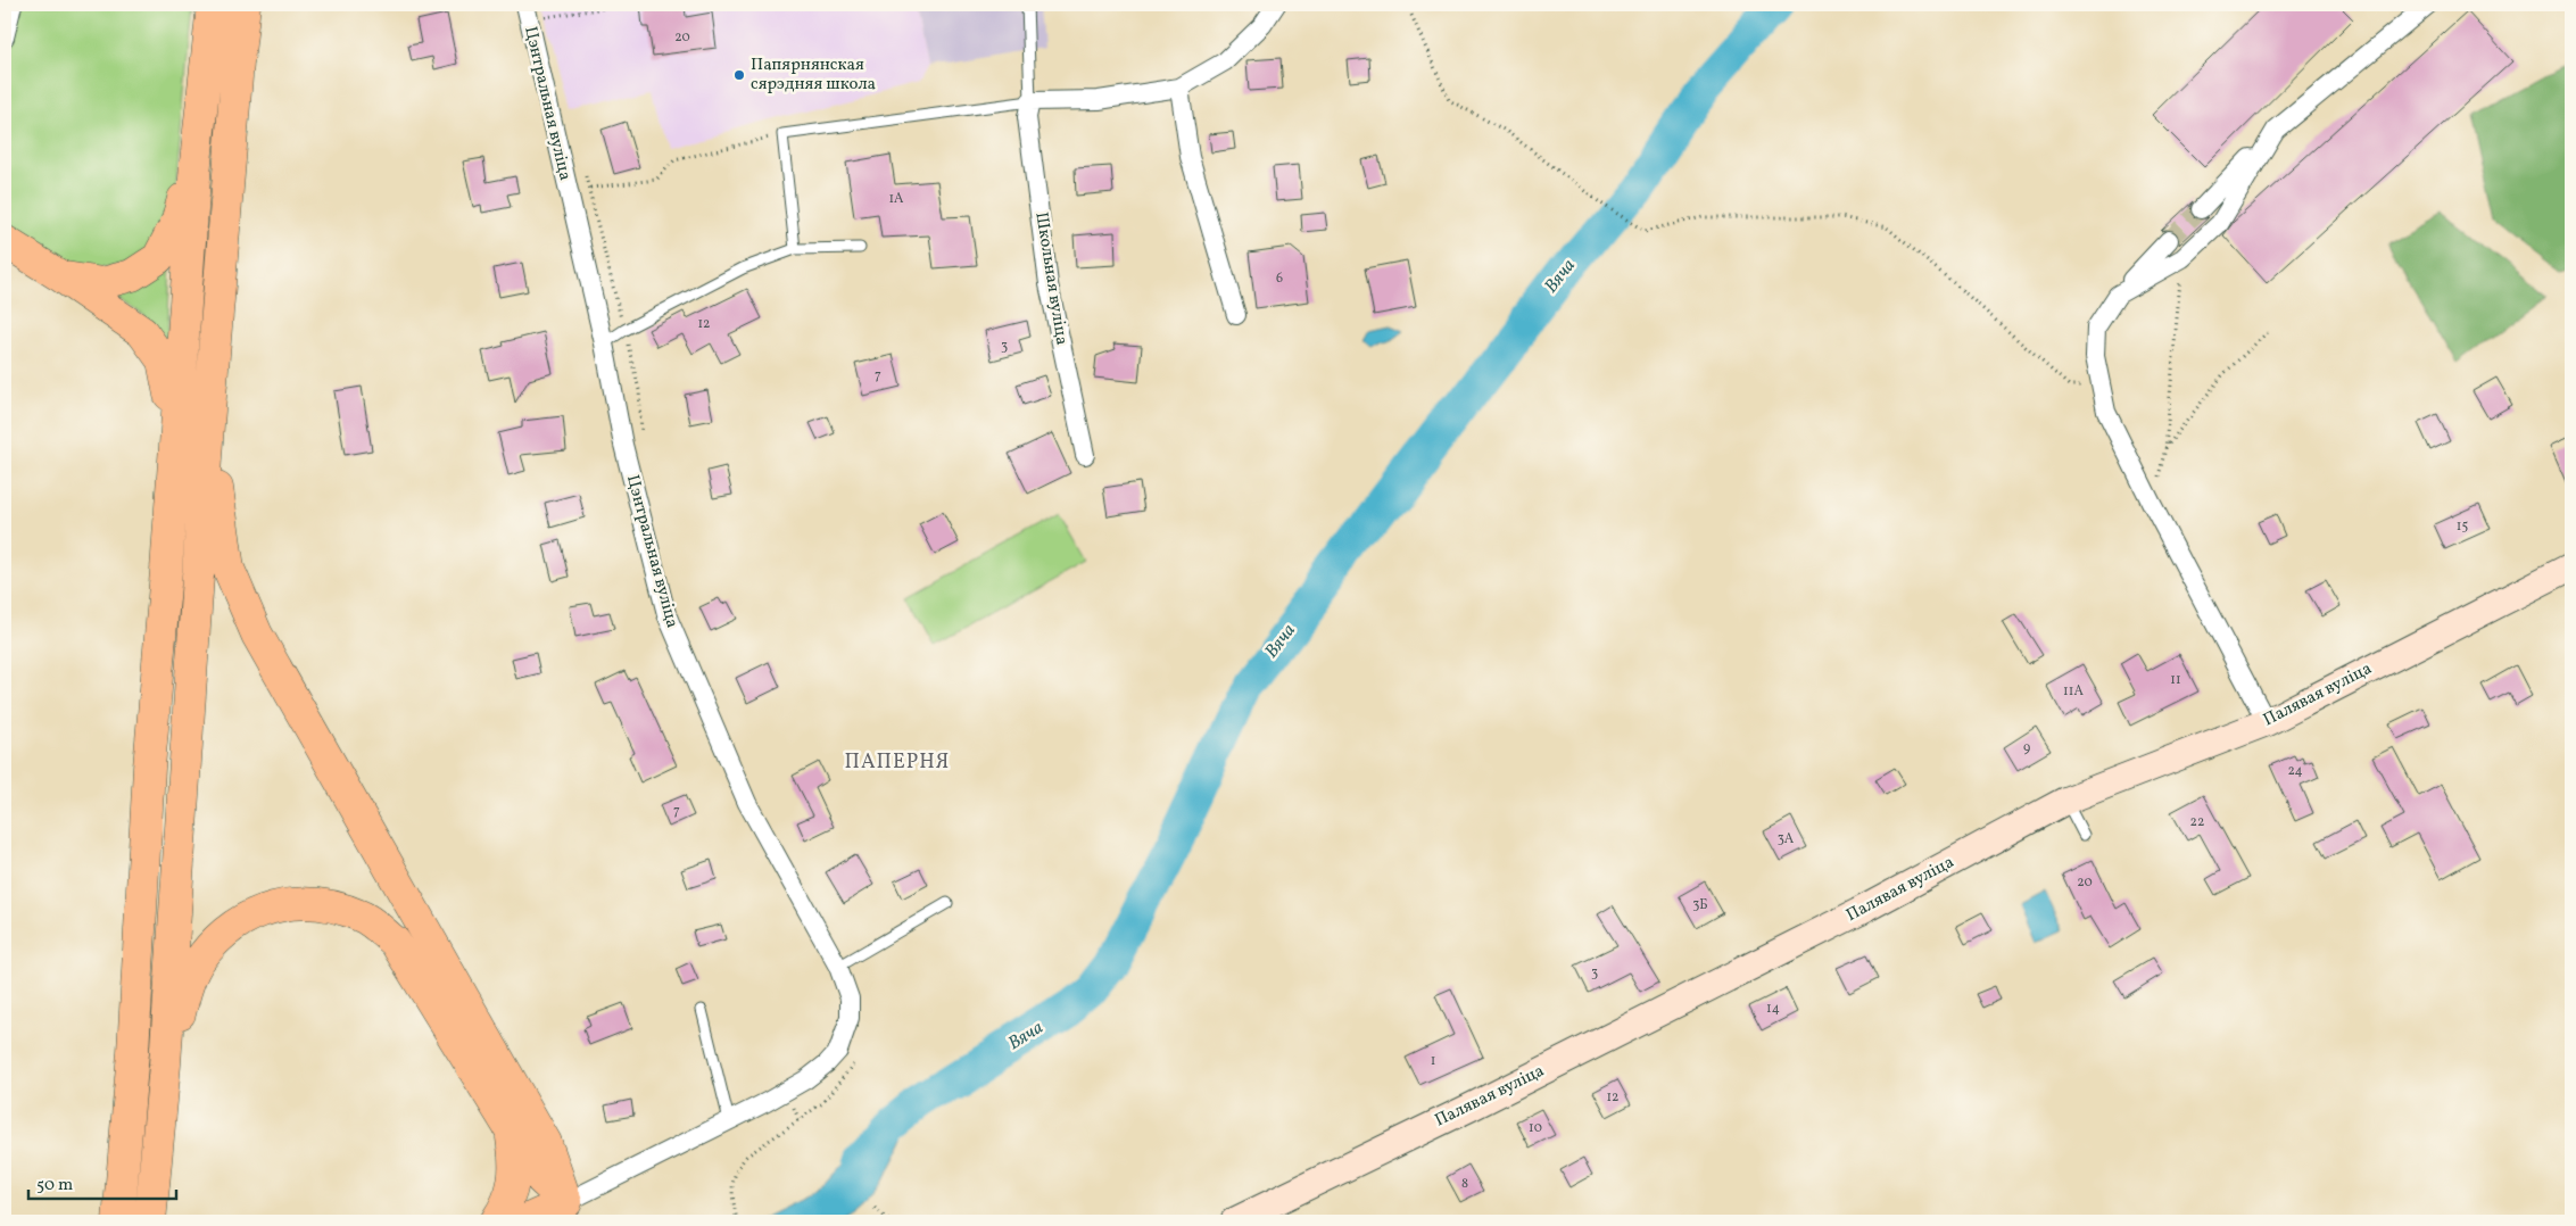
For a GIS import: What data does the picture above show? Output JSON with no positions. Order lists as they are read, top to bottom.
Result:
{
  "streets": {
    "main road": ["Палявая вуліца"],
    "street": ["Цэнтральная вуліца", "Школьная вуліца"]
  },
  "districts": ["ПАПЕРНЯ"],
  "water": ["Вяча"],
  "places": ["Папярнянская сярэдняя школа"],
  "house_numbers": [
    "20",
    "1А",
    "6",
    "12",
    "3",
    "7",
    "15",
    "11",
    "11А",
    "9",
    "24",
    "7",
    "22",
    "3А",
    "20",
    "3Б",
    "3",
    "14",
    "1",
    "12",
    "10",
    "8"
  ],
  "scale_bar": "50 m"
}
